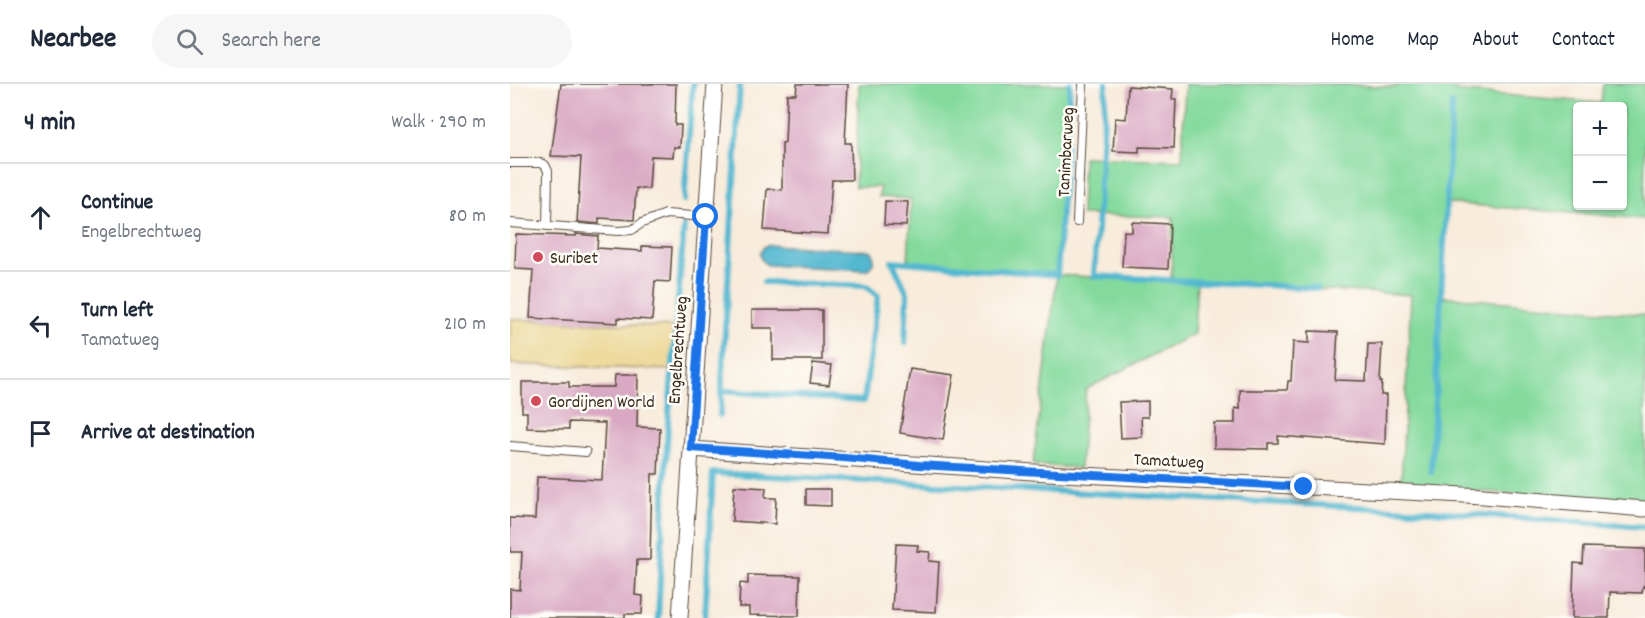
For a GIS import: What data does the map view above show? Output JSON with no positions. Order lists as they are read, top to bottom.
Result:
{
  "streets": {
    "street": ["Engelbrechtweg", "Tamatweg"],
    "lane": ["Tanimbarweg"]
  },
  "crossings": [
    ["Engelbrechtweg", "Tamatweg"]
  ],
  "places": ["Suribet", "Gordijnen World"],
  "page": {
    "header": "Nearbee",
    "search": "Search here",
    "nav": [
      "Home",
      "Map",
      "About",
      "Contact"
    ],
    "heading": ["4 min", "Walk · 290 m"],
    "map_buttons": ["+", "−"],
    "list": [
      ["Continue", "Engelbrechtweg", "80 m"],
      ["Turn left", "Tamatweg", "210 m"],
      "Arrive at destination"
    ]
  }
}
